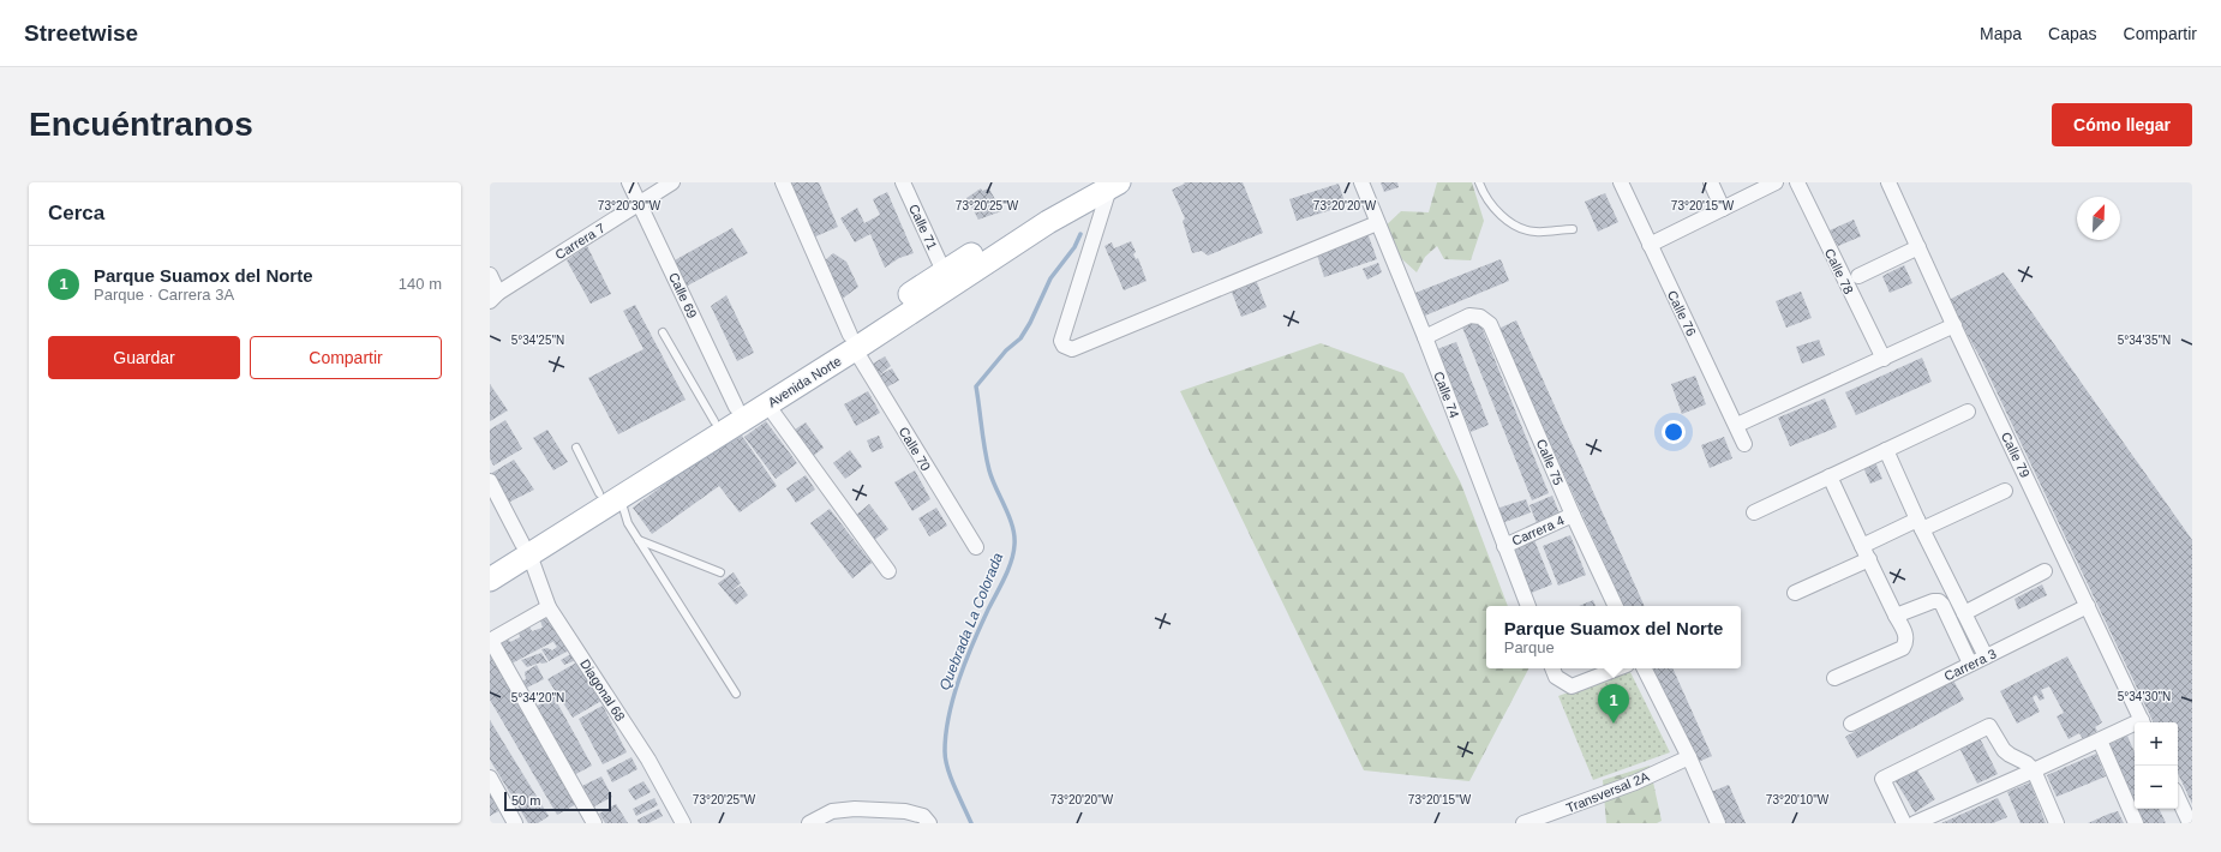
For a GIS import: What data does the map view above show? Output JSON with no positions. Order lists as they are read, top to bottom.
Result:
{
  "streets": {
    "main road": ["Avenida Norte"],
    "street": [
      "Calle 71",
      "Carrera 7",
      "Calle 78",
      "Calle 69",
      "Calle 76",
      "Calle 74",
      "Calle 70",
      "Calle 79",
      "Calle 75",
      "Carrera 4",
      "Carrera 3",
      "Diagonal 68",
      "Transversal 2A"
    ]
  },
  "crossings": [
    ["Calle 71", "Avenida Norte"],
    ["Carrera 7", "Calle 69"],
    ["Calle 69", "Avenida Norte"],
    ["Avenida Norte", "Calle 70"],
    ["Avenida Norte", "Diagonal 68"],
    ["Calle 74", "Calle 75"],
    ["Calle 74", "Carrera 4"],
    ["Calle 79", "Carrera 3"],
    ["Calle 75", "Carrera 4"]
  ],
  "water": ["Quebrada La Colorada"],
  "scale_bar": "50 m",
  "north": "top right",
  "page": {
    "header": "Streetwise",
    "nav": ["Mapa", "Capas", "Compartir"],
    "buttons": [
      "Cómo llegar",
      ["Guardar", "Compartir"]
    ],
    "title": "Encuéntranos",
    "heading": "Cerca",
    "list": [
      {
        "mark": "1",
        "name": "Parque Suamox del Norte",
        "note": "Parque · Carrera 3A",
        "value": "140 m"
      }
    ],
    "popup": ["Parque Suamox del Norte", "Parque"],
    "pins": "1",
    "map_buttons": ["+", "−"],
    "scale": "50 m"
  },
  "coordinates": [
    "73°20'30\"W",
    "73°20'25\"W",
    "73°20'20\"W",
    "73°20'15\"W",
    "5°34'35\"N",
    "5°34'25\"N",
    "5°34'30\"N",
    "5°34'20\"N",
    "73°20'10\"W"
  ]
}
